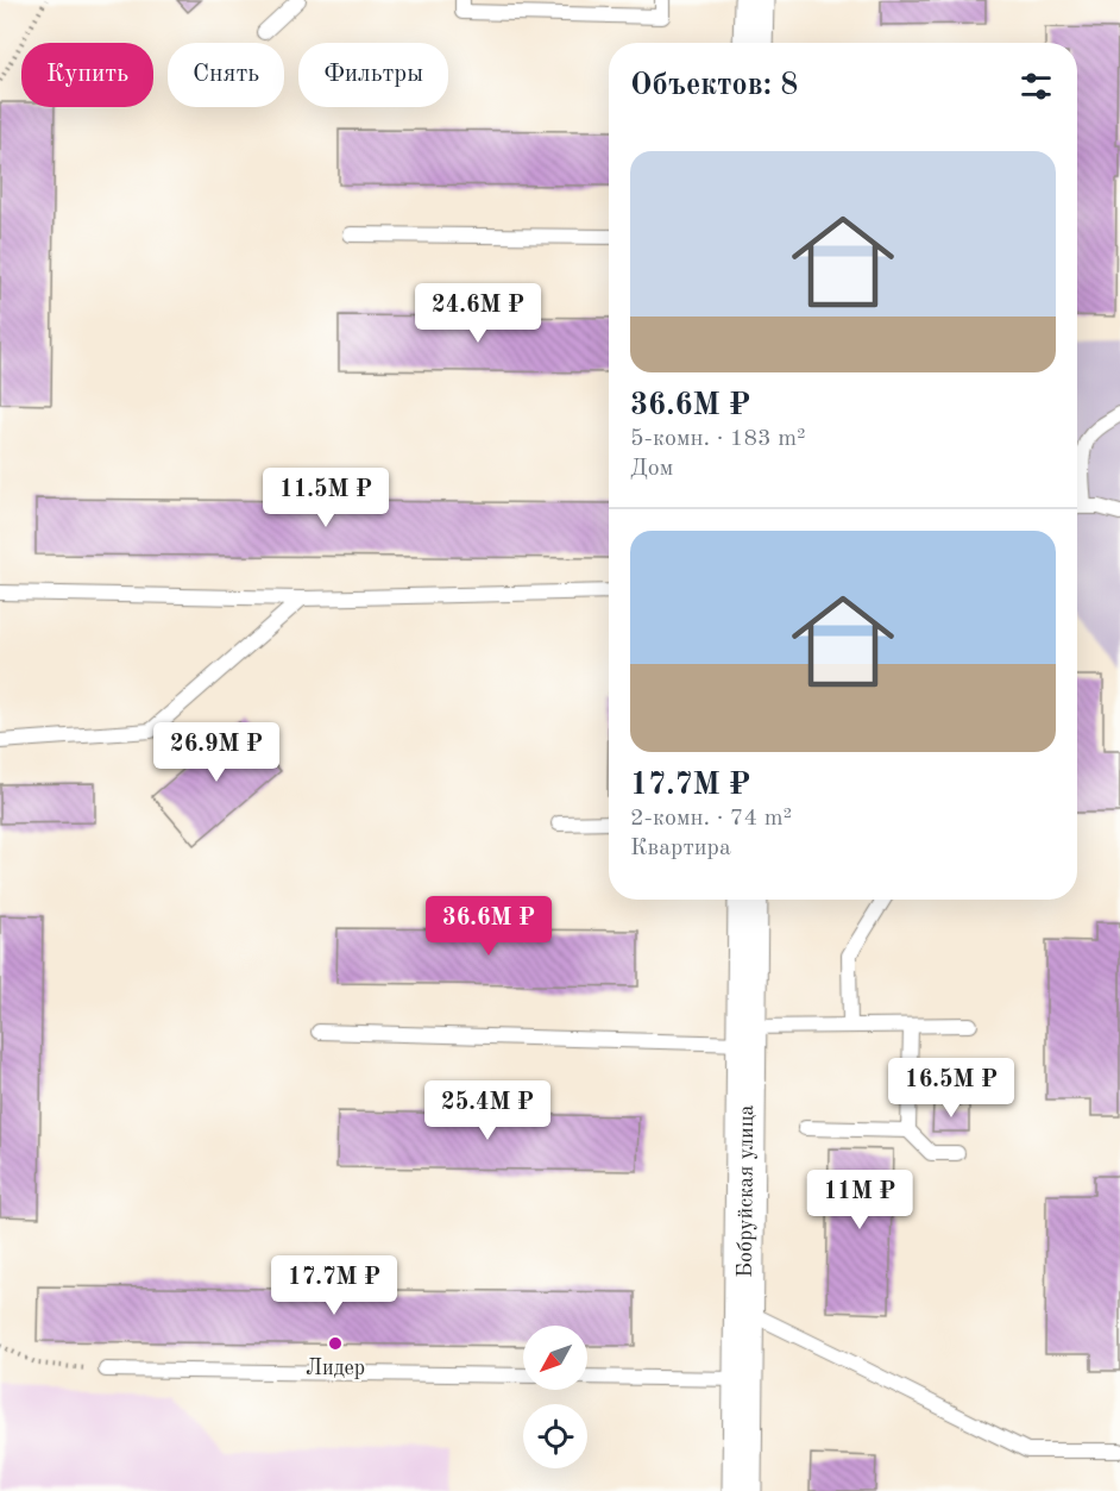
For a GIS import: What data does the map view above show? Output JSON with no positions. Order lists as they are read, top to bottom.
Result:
{
  "streets": {
    "street": ["Бобруйская улица"]
  },
  "places": ["Лидер"],
  "north": "bottom left",
  "page": {
    "chip": ["Купить", "Снять", "Фильтры"],
    "heading": "Объектов: 8",
    "list": [
      {
        "name": "36.6M ₽",
        "note": "5-комн. · 183 m² · Дом"
      },
      {
        "name": "17.7M ₽",
        "note": "2-комн. · 74 m² · Квартира"
      }
    ],
    "price": [
      "24.6M ₽",
      "11.5M ₽",
      "26.9M ₽",
      "36.6M ₽",
      "16.5M ₽",
      "25.4M ₽",
      "11M ₽",
      "17.7M ₽"
    ]
  }
}
